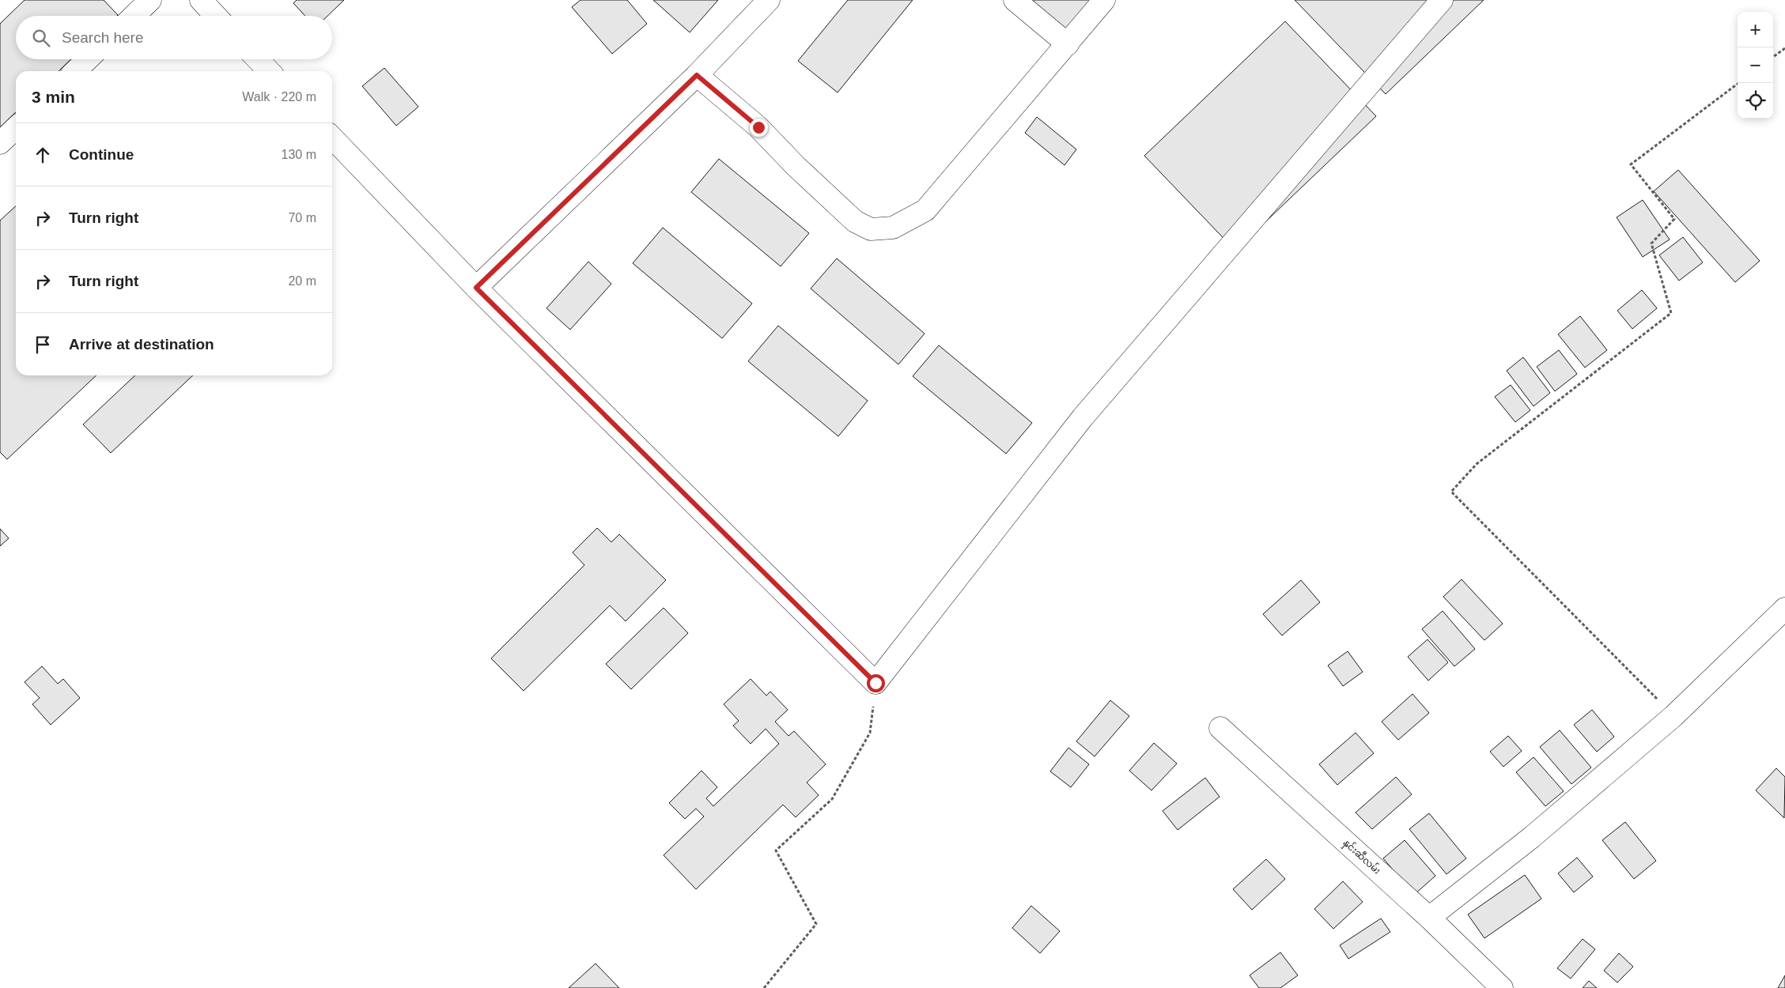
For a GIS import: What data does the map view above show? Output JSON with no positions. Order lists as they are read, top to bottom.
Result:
{
  "streets": {
    "street": ["နှင်းဆီလမ်း"]
  },
  "page": {
    "map_buttons": ["+", "−"],
    "search": "Search here",
    "heading": ["3 min", "Walk · 220 m"],
    "list": [
      ["Continue", "130 m"],
      ["Turn right", "70 m"],
      ["Turn right", "20 m"],
      "Arrive at destination"
    ]
  }
}
